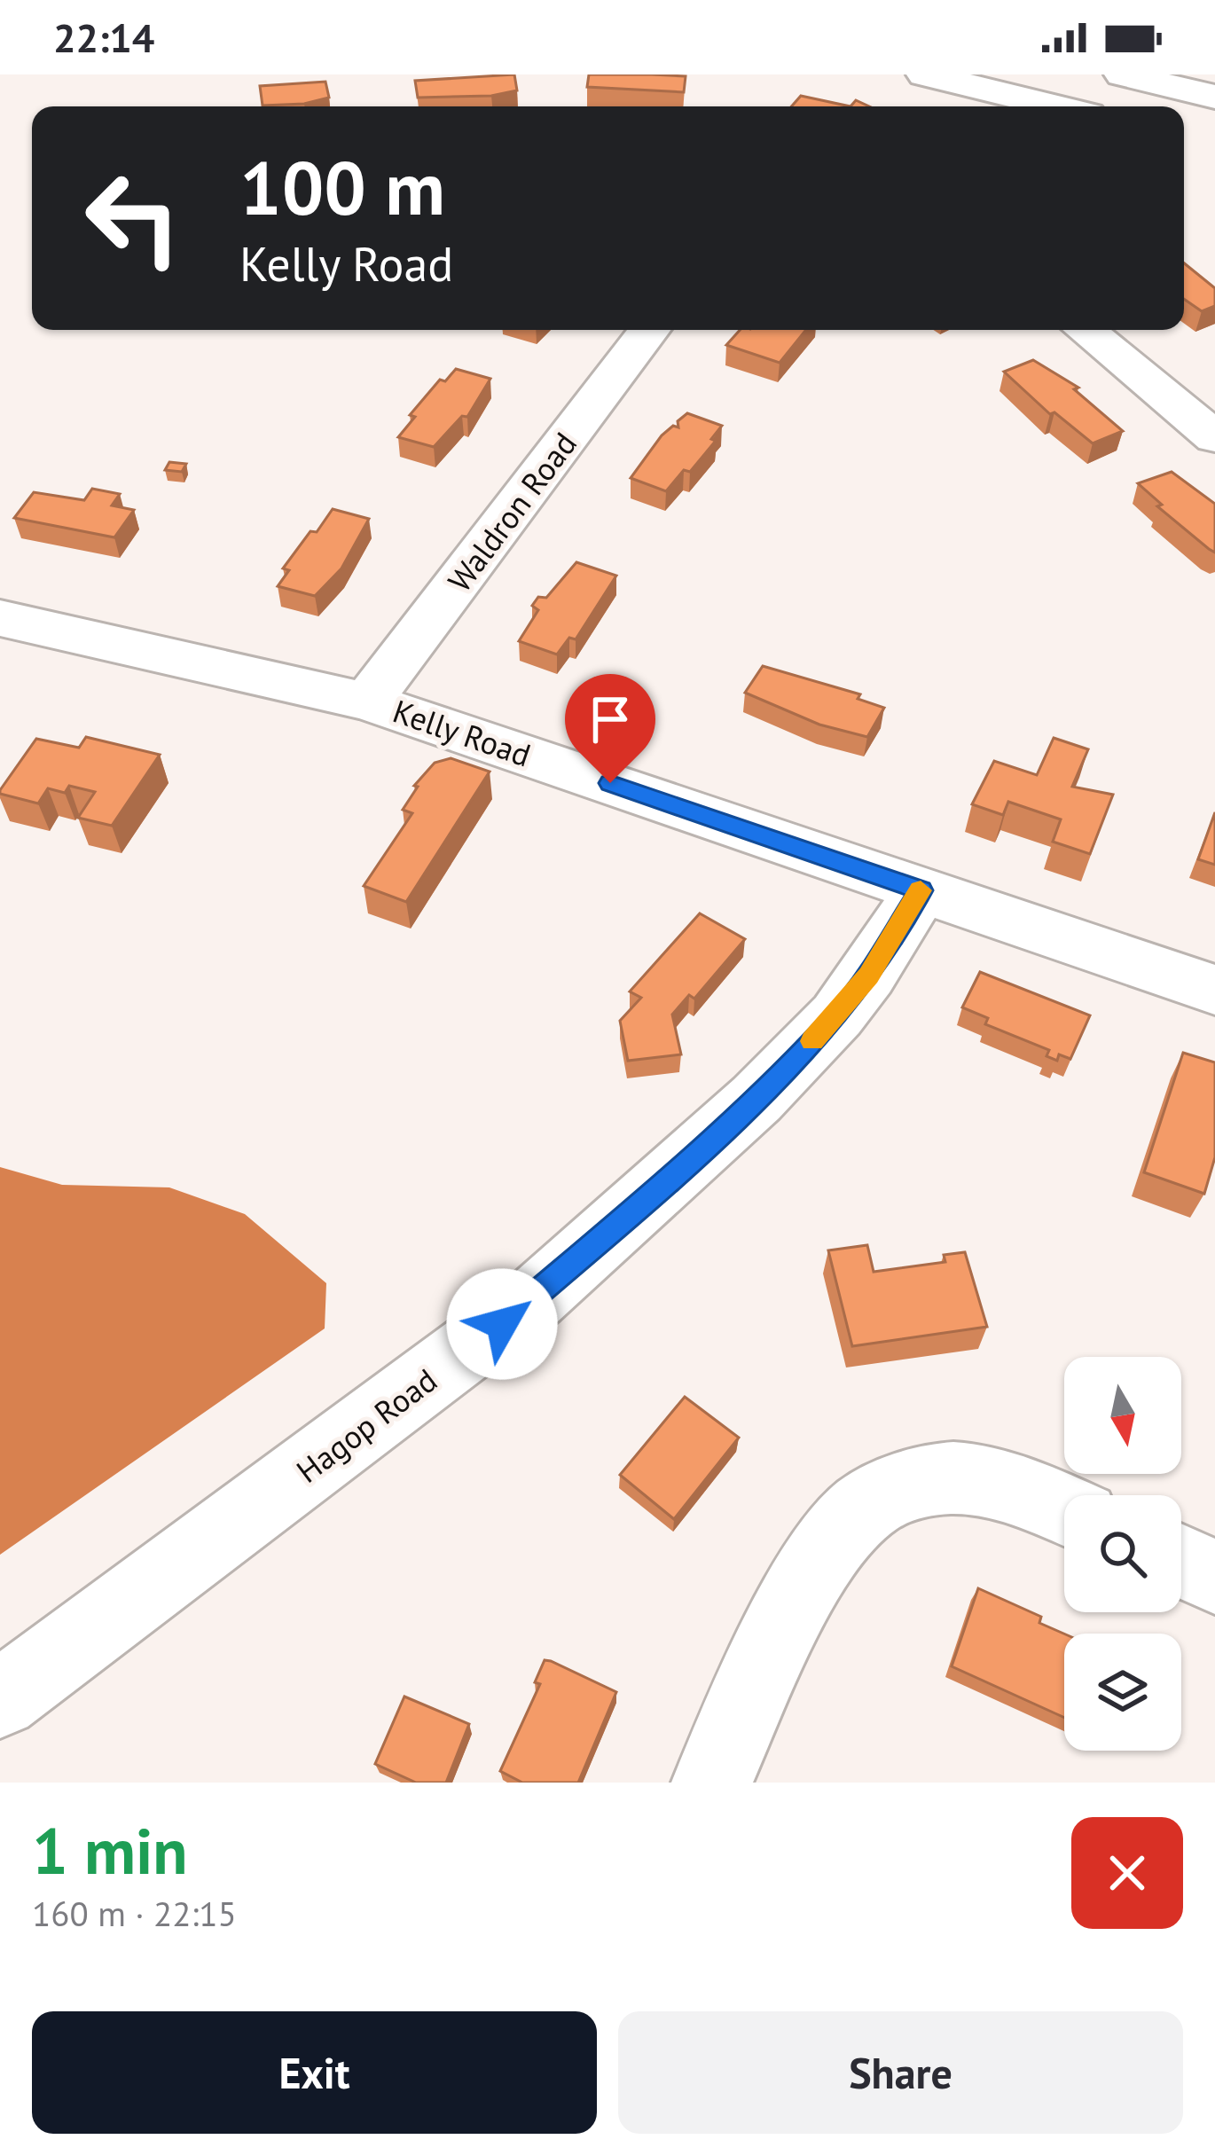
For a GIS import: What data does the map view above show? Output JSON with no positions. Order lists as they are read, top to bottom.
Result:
{
  "streets": {
    "street": ["Waldron Road", "Kelly Road", "Hagop Road"]
  },
  "crossings": [
    ["Waldron Road", "Kelly Road"],
    ["Kelly Road", "Hagop Road"]
  ],
  "north": "bottom",
  "page": {
    "status": "22:14",
    "turn": ["100 m", "Kelly Road"],
    "heading": ["1 min", "160 m · 22:15"],
    "buttons": ["Exit", "Share"]
  }
}
